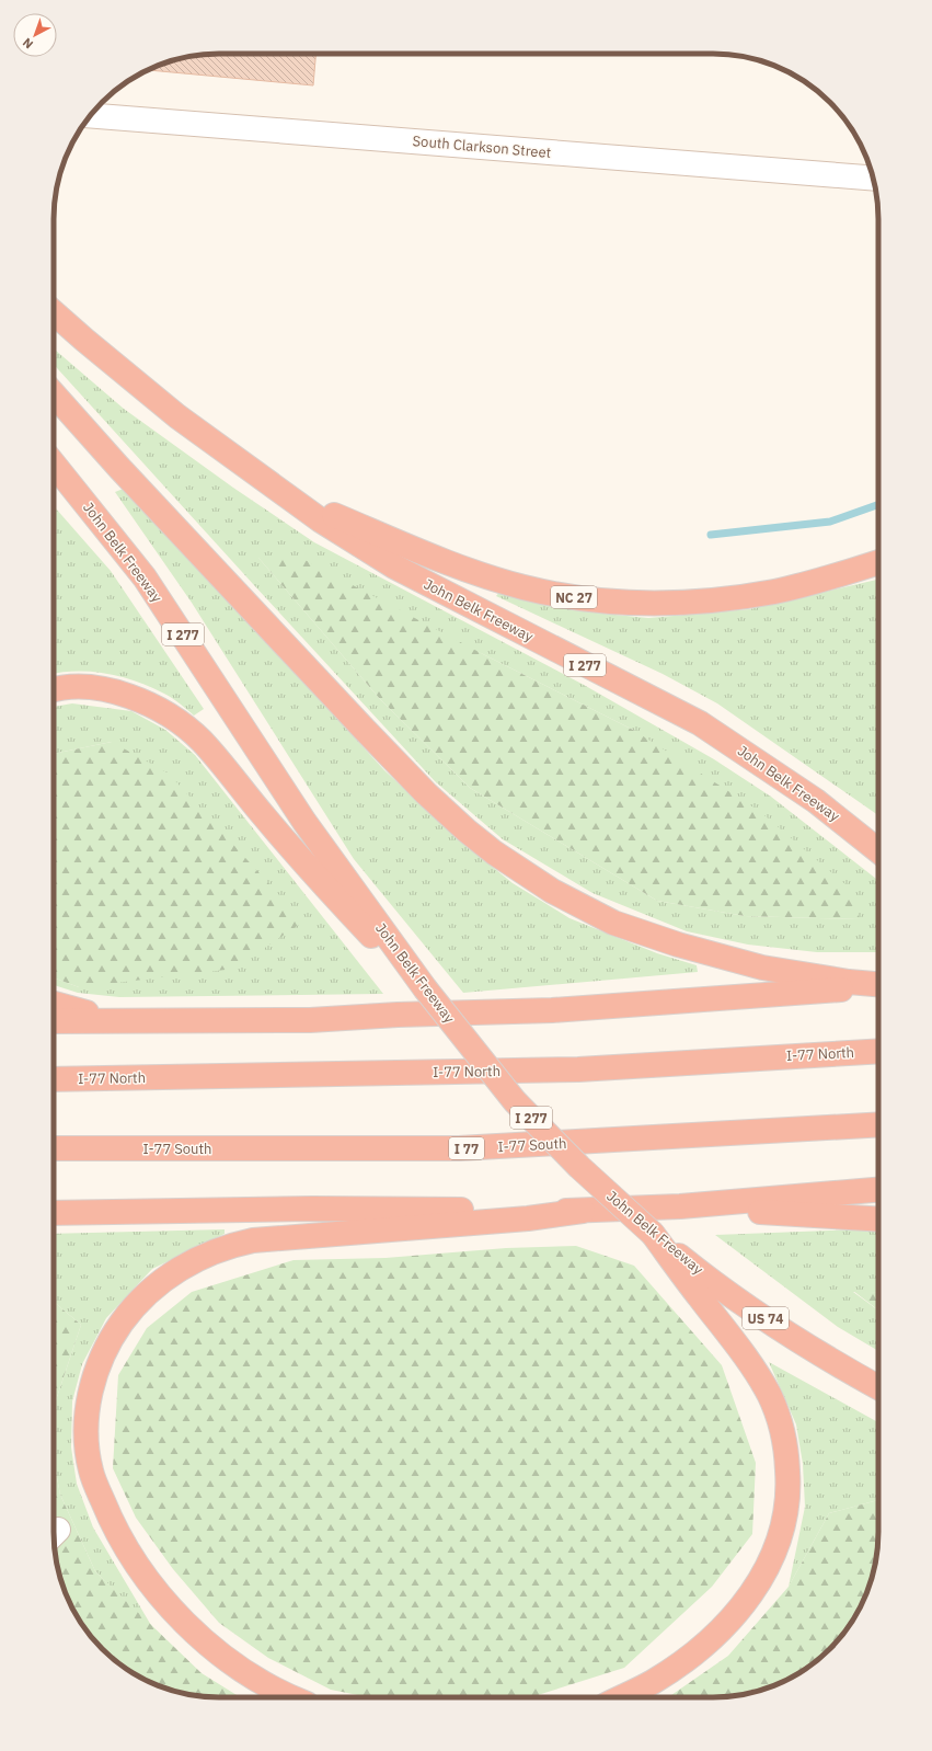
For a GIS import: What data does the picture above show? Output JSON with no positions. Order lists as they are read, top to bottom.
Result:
{
  "streets": {
    "highway": [
      "John Belk Freeway",
      "NC 27",
      "I 277",
      "I-77 North",
      "I-77 South",
      "I 77",
      "US 74"
    ],
    "main road": ["South Clarkson Street"]
  },
  "crossings": [
    ["John Belk Freeway", "NC 27"]
  ],
  "north": "bottom left"
}
